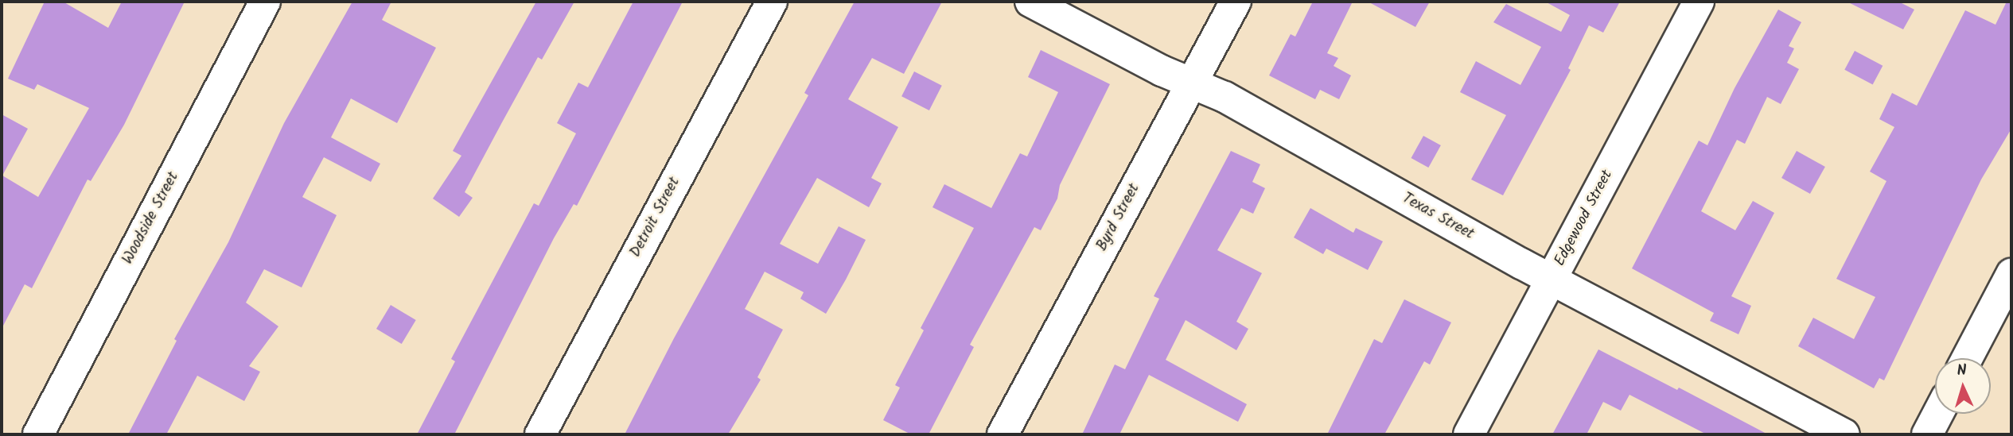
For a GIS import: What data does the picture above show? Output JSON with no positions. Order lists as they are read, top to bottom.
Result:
{
  "streets": {
    "street": [
      "Texas Street",
      "Detroit Street",
      "Byrd Street",
      "Woodside Street",
      "Edgewood Street"
    ]
  },
  "crossings": [
    ["Texas Street", "Byrd Street"],
    ["Texas Street", "Edgewood Street"]
  ],
  "north": "top"
}
